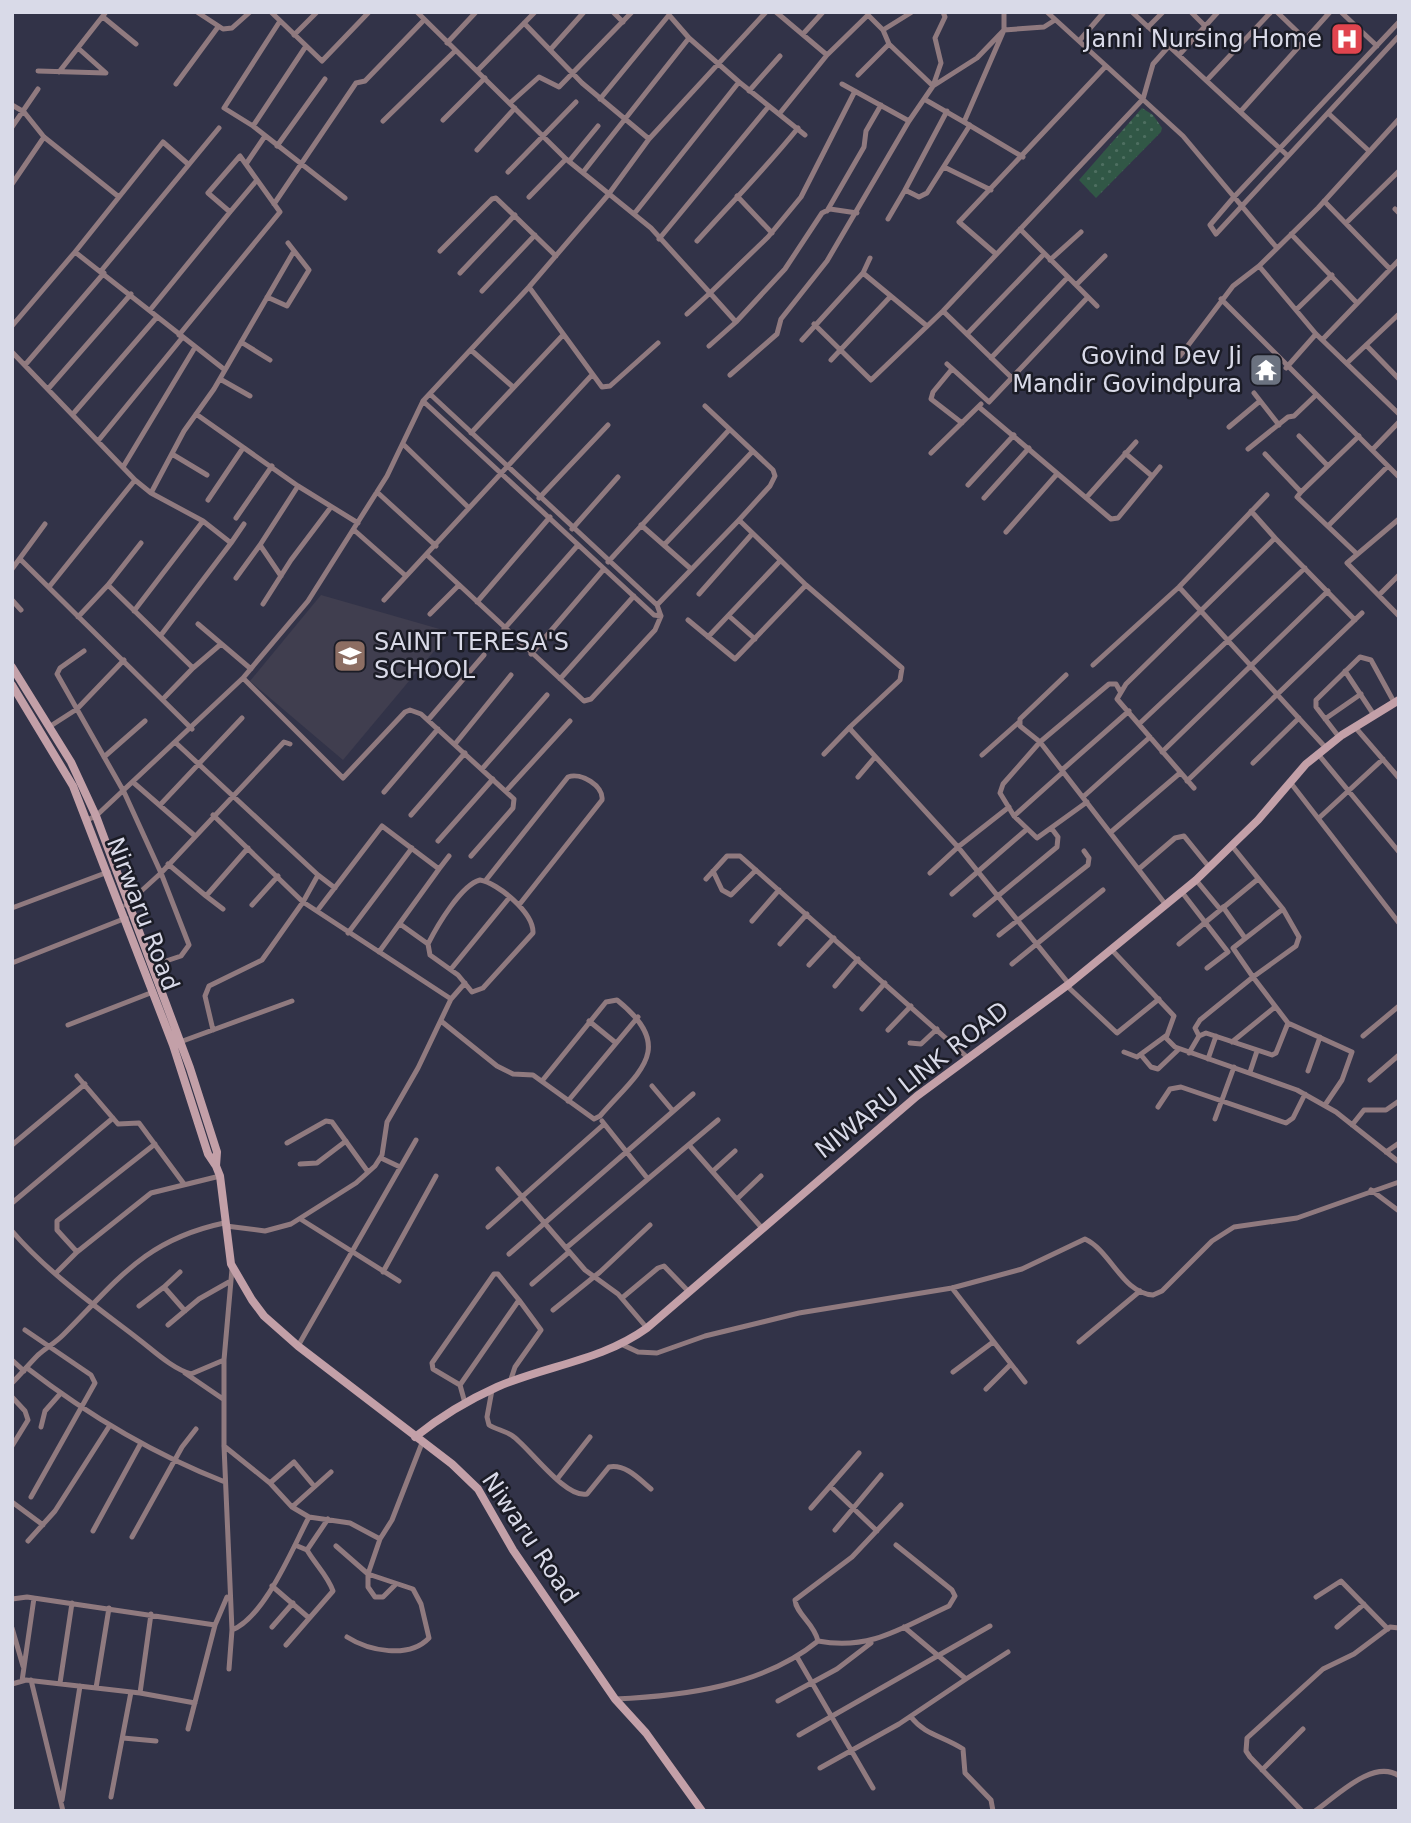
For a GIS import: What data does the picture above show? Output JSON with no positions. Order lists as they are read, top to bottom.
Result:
{
  "streets": {
    "street": ["Nirwaru Road", "NIWARU LINK ROAD", "Niwaru Road"]
  },
  "crossings": [
    ["NIWARU LINK ROAD", "Niwaru Road"]
  ],
  "places": {
    "hospital": ["Janni Nursing Home"],
    "temple": ["Govind Dev Ji Mandir Govindpura"],
    "school or university": ["SAINT TERESA'S SCHOOL"]
  }
}
